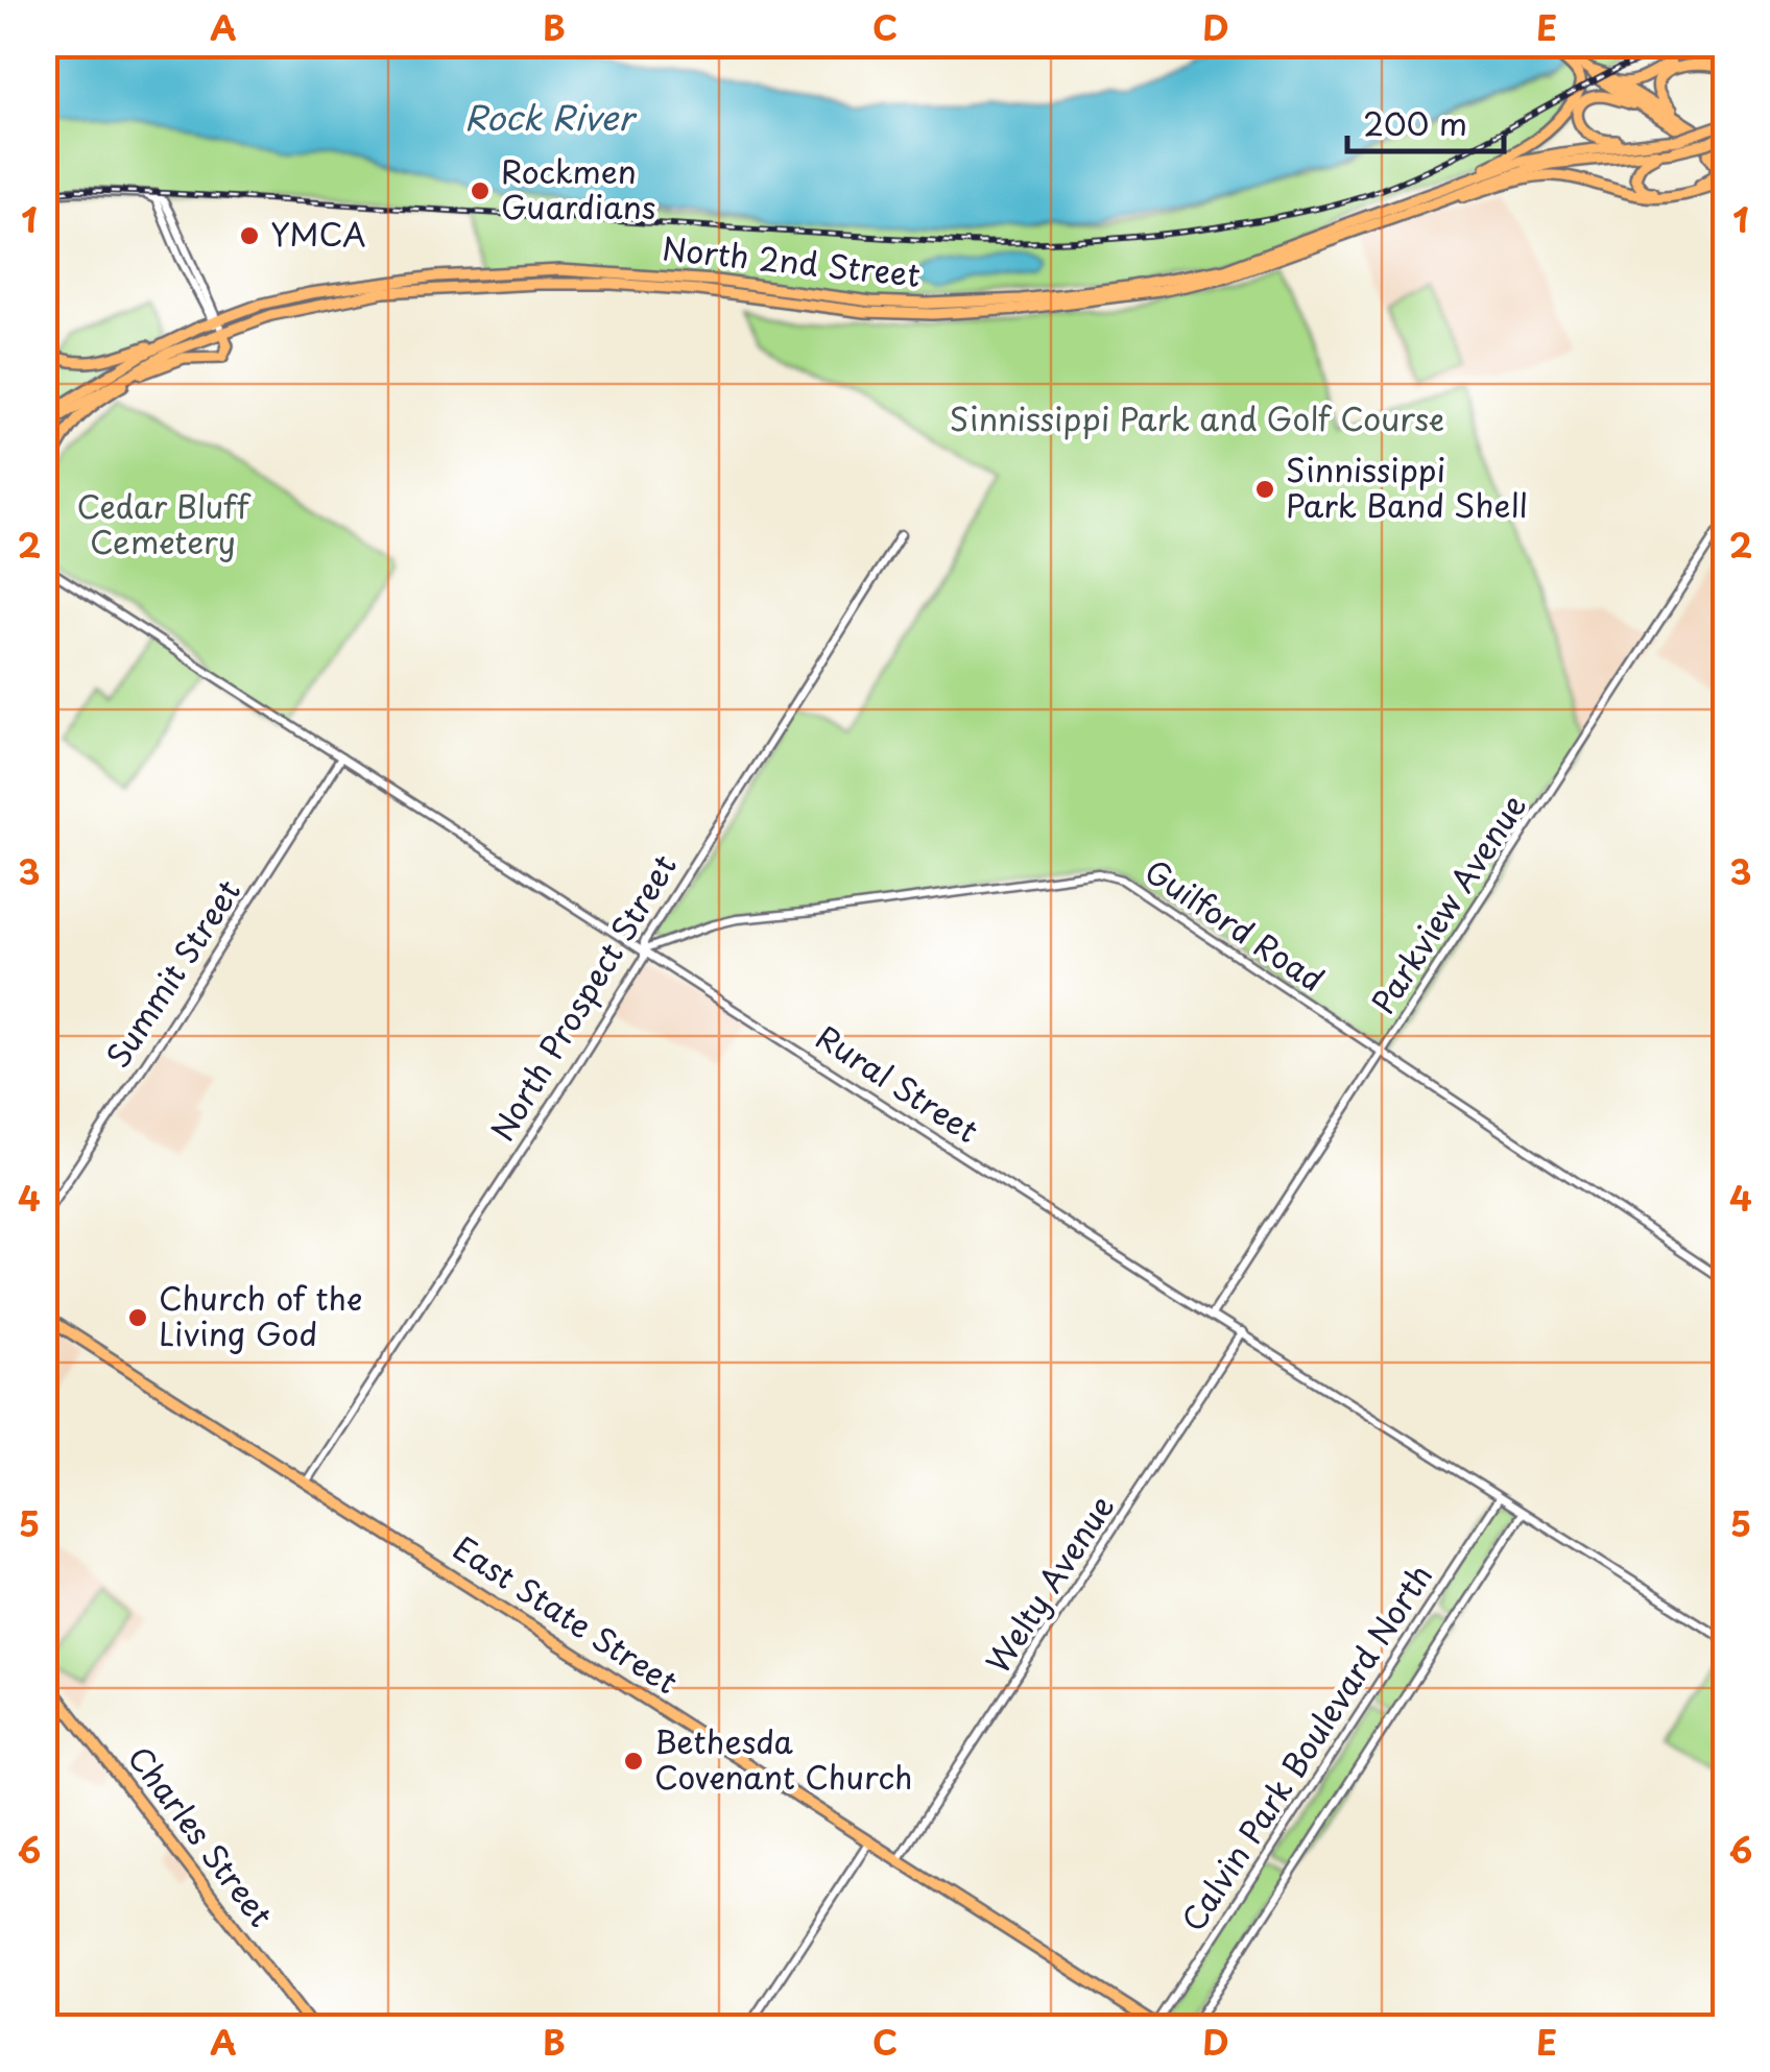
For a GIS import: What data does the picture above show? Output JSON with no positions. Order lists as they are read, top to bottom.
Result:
{
  "streets": {
    "main road": ["North 2nd Street", "East State Street", "Charles Street"],
    "street": [
      "Parkview Avenue",
      "Guilford Road",
      "Summit Street",
      "North Prospect Street",
      "Rural Street",
      "Welty Avenue",
      "Calvin Park Boulevard North"
    ]
  },
  "crossings": [
    ["Parkview Avenue", "Guilford Road"],
    ["Parkview Avenue", "Rural Street"],
    ["Guilford Road", "North Prospect Street"],
    ["Guilford Road", "Rural Street"],
    ["Summit Street", "Rural Street"],
    ["North Prospect Street", "Rural Street"],
    ["North Prospect Street", "East State Street"],
    ["Rural Street", "Welty Avenue"],
    ["Rural Street", "Calvin Park Boulevard North"],
    ["Welty Avenue", "East State Street"],
    ["East State Street", "Calvin Park Boulevard North"]
  ],
  "water": ["Rock River"],
  "parks": ["Sinnissippi Park and Golf Course", "Cedar Bluff Cemetery"],
  "places": [
    "Rockmen Guardians",
    "YMCA",
    "Sinnissippi Park Band Shell",
    "Church of the Living God",
    "Bethesda Covenant Church"
  ],
  "scale_bar": "200 m",
  "grid": {
    "columns": [
      "A",
      "B",
      "C",
      "D",
      "E"
    ],
    "rows": [
      "1",
      "2",
      "3",
      "4",
      "5",
      "6"
    ]
  }
}
